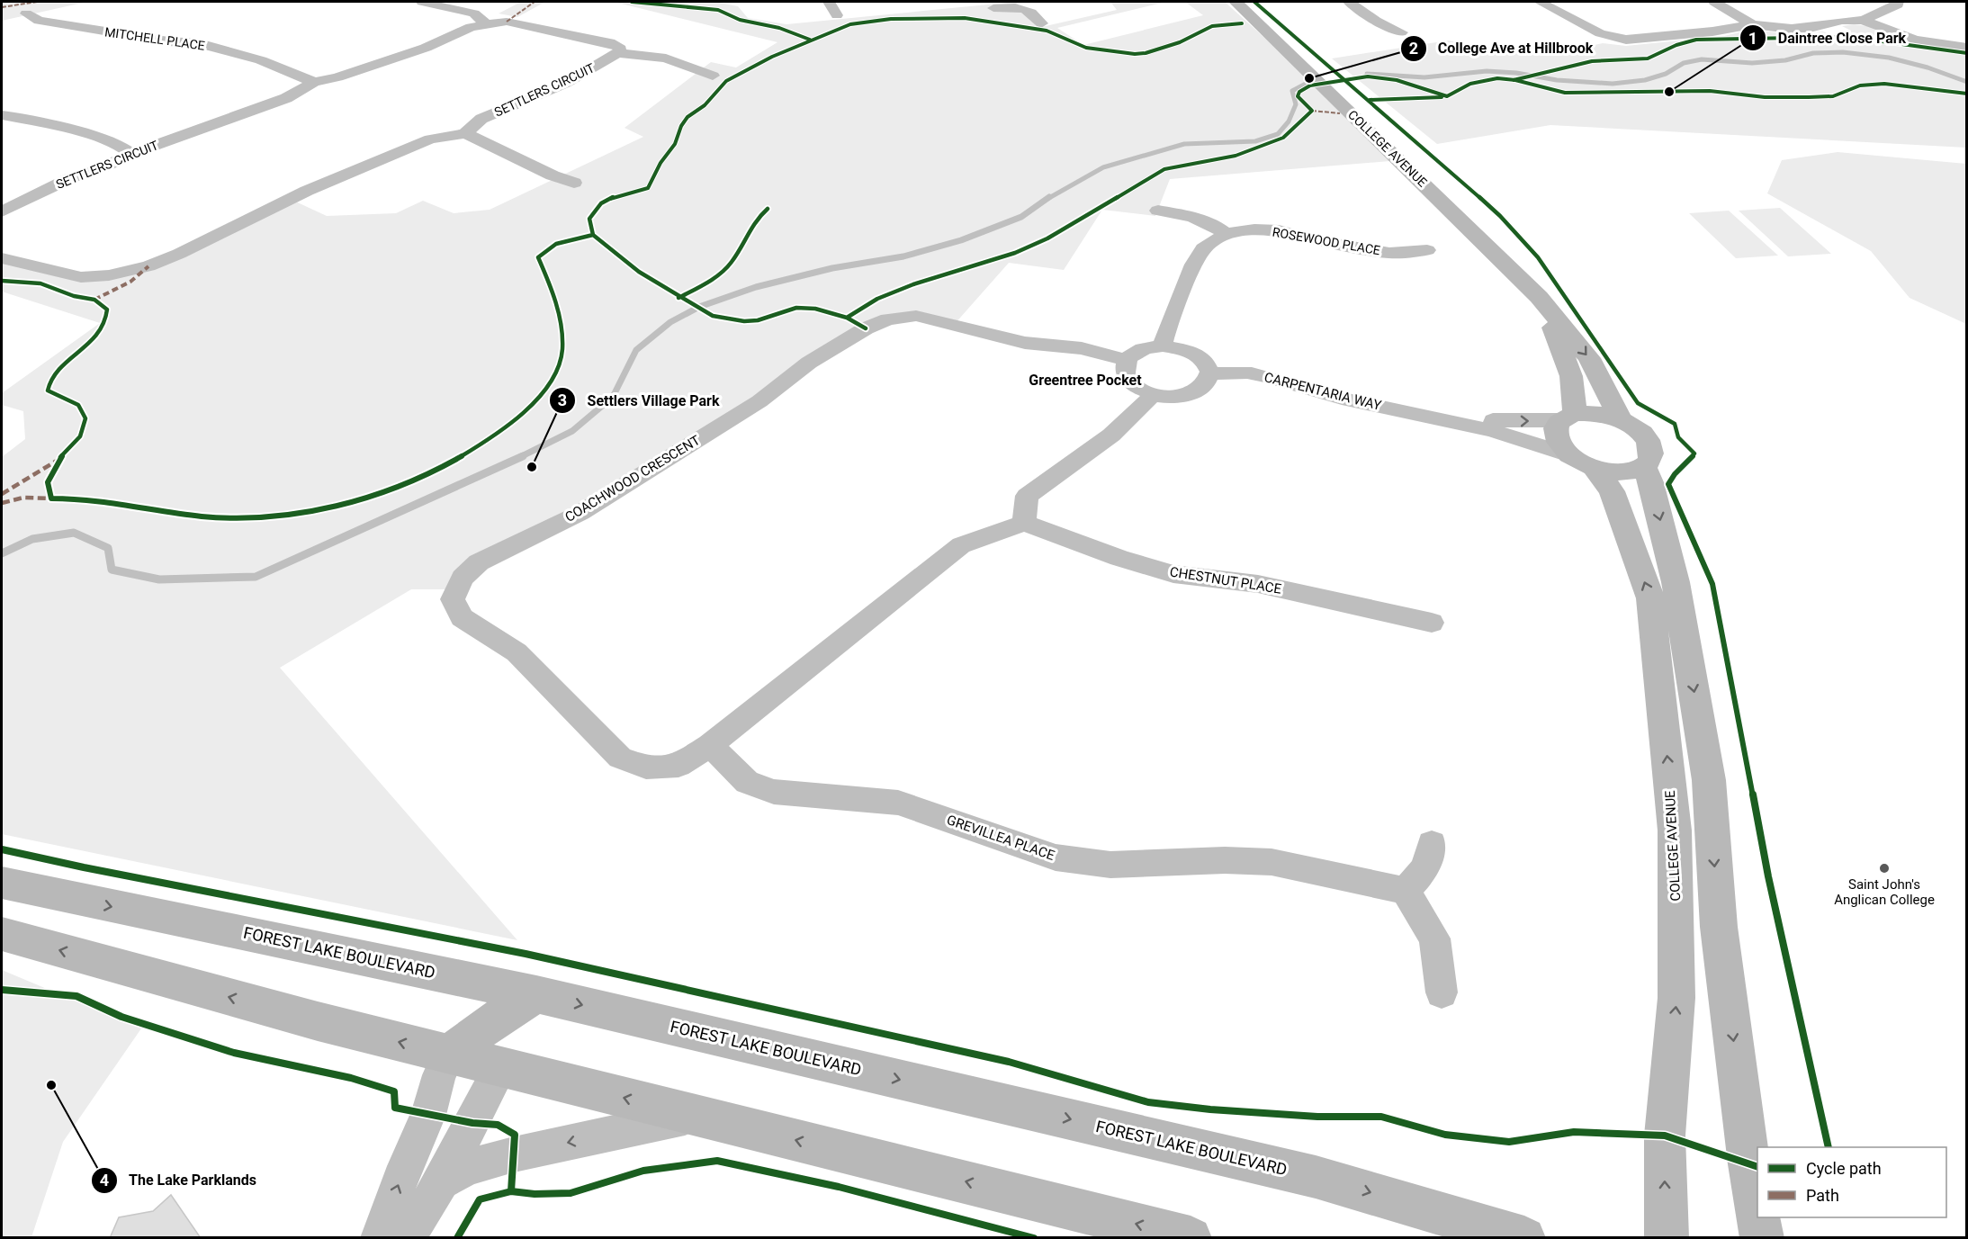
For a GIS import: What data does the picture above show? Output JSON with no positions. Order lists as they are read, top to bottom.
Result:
{
  "streets": {
    "street": [
      "MITCHELL PLACE",
      "SETTLERS CIRCUIT",
      "COLLEGE AVENUE",
      "ROSEWOOD PLACE",
      "CARPENTARIA WAY",
      "COACHWOOD CRESCENT",
      "CHESTNUT PLACE",
      "GREVILLEA PLACE",
      "FOREST LAKE BOULEVARD"
    ]
  },
  "crossings": [
    ["MITCHELL PLACE", "SETTLERS CIRCUIT"],
    ["COLLEGE AVENUE", "CARPENTARIA WAY"],
    ["ROSEWOOD PLACE", "CARPENTARIA WAY"],
    ["ROSEWOOD PLACE", "COACHWOOD CRESCENT"],
    ["CARPENTARIA WAY", "COACHWOOD CRESCENT"],
    ["COACHWOOD CRESCENT", "CHESTNUT PLACE"],
    ["COACHWOOD CRESCENT", "GREVILLEA PLACE"]
  ],
  "districts": ["Greentree Pocket"],
  "places": [
    "College Ave at Hillbrook",
    "Daintree Close Park",
    "Settlers Village Park",
    "Saint John's Anglican College",
    "The Lake Parklands"
  ],
  "legend": ["Cycle path", "Path"]
}
